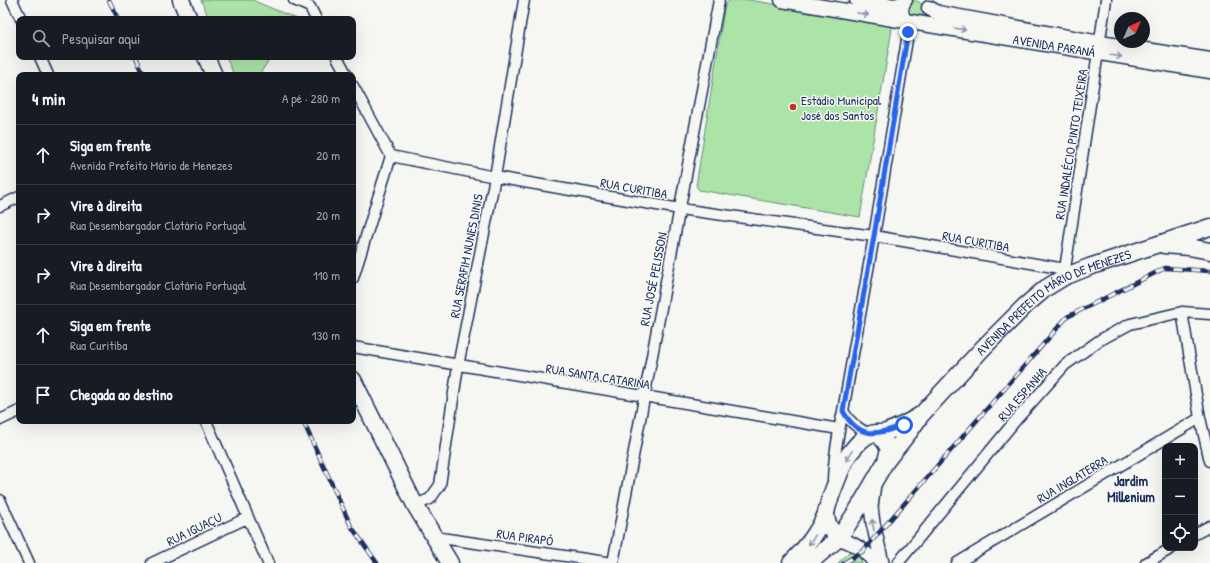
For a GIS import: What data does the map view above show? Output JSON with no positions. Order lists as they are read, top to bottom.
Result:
{
  "streets": {
    "main road": ["AVENIDA PARANÁ", "AVENIDA PREFEITO MÁRIO DE MENEZES"],
    "street": [
      "RUA INDALÉCIO PINTO TEIXEIRA",
      "RUA CURITIBA",
      "RUA SERAFIM NUNES DINIS",
      "RUA JOSÉ PELISSON",
      "RUA SANTA CATARINA",
      "RUA ESPANHA",
      "RUA INGLATERRA",
      "RUA IGUAÇU",
      "RUA PIRAPÓ"
    ]
  },
  "crossings": [
    ["AVENIDA PARANÁ", "RUA INDALÉCIO PINTO TEIXEIRA"],
    ["RUA INDALÉCIO PINTO TEIXEIRA", "RUA CURITIBA"],
    ["RUA INDALÉCIO PINTO TEIXEIRA", "AVENIDA PREFEITO MÁRIO DE MENEZES"],
    ["RUA CURITIBA", "RUA SERAFIM NUNES DINIS"],
    ["RUA CURITIBA", "RUA JOSÉ PELISSON"],
    ["RUA CURITIBA", "AVENIDA PREFEITO MÁRIO DE MENEZES"],
    ["RUA SERAFIM NUNES DINIS", "RUA SANTA CATARINA"],
    ["RUA JOSÉ PELISSON", "RUA SANTA CATARINA"],
    ["RUA JOSÉ PELISSON", "RUA PIRAPÓ"]
  ],
  "districts": ["Jardim Millenium"],
  "places": ["Estádio Municipal José dos Santos"],
  "north": "top right",
  "page": {
    "search": "Pesquisar aqui",
    "heading": ["4 min", "A pé · 280 m"],
    "list": [
      ["Siga em frente", "Avenida Prefeito Mário de Menezes", "20 m"],
      ["Vire à direita", "Rua Desembargador Clotário Portugal", "20 m"],
      ["Vire à direita", "Rua Desembargador Clotário Portugal", "110 m"],
      ["Siga em frente", "Rua Curitiba", "130 m"],
      "Chegada ao destino"
    ],
    "map_buttons": ["+", "−"]
  }
}
